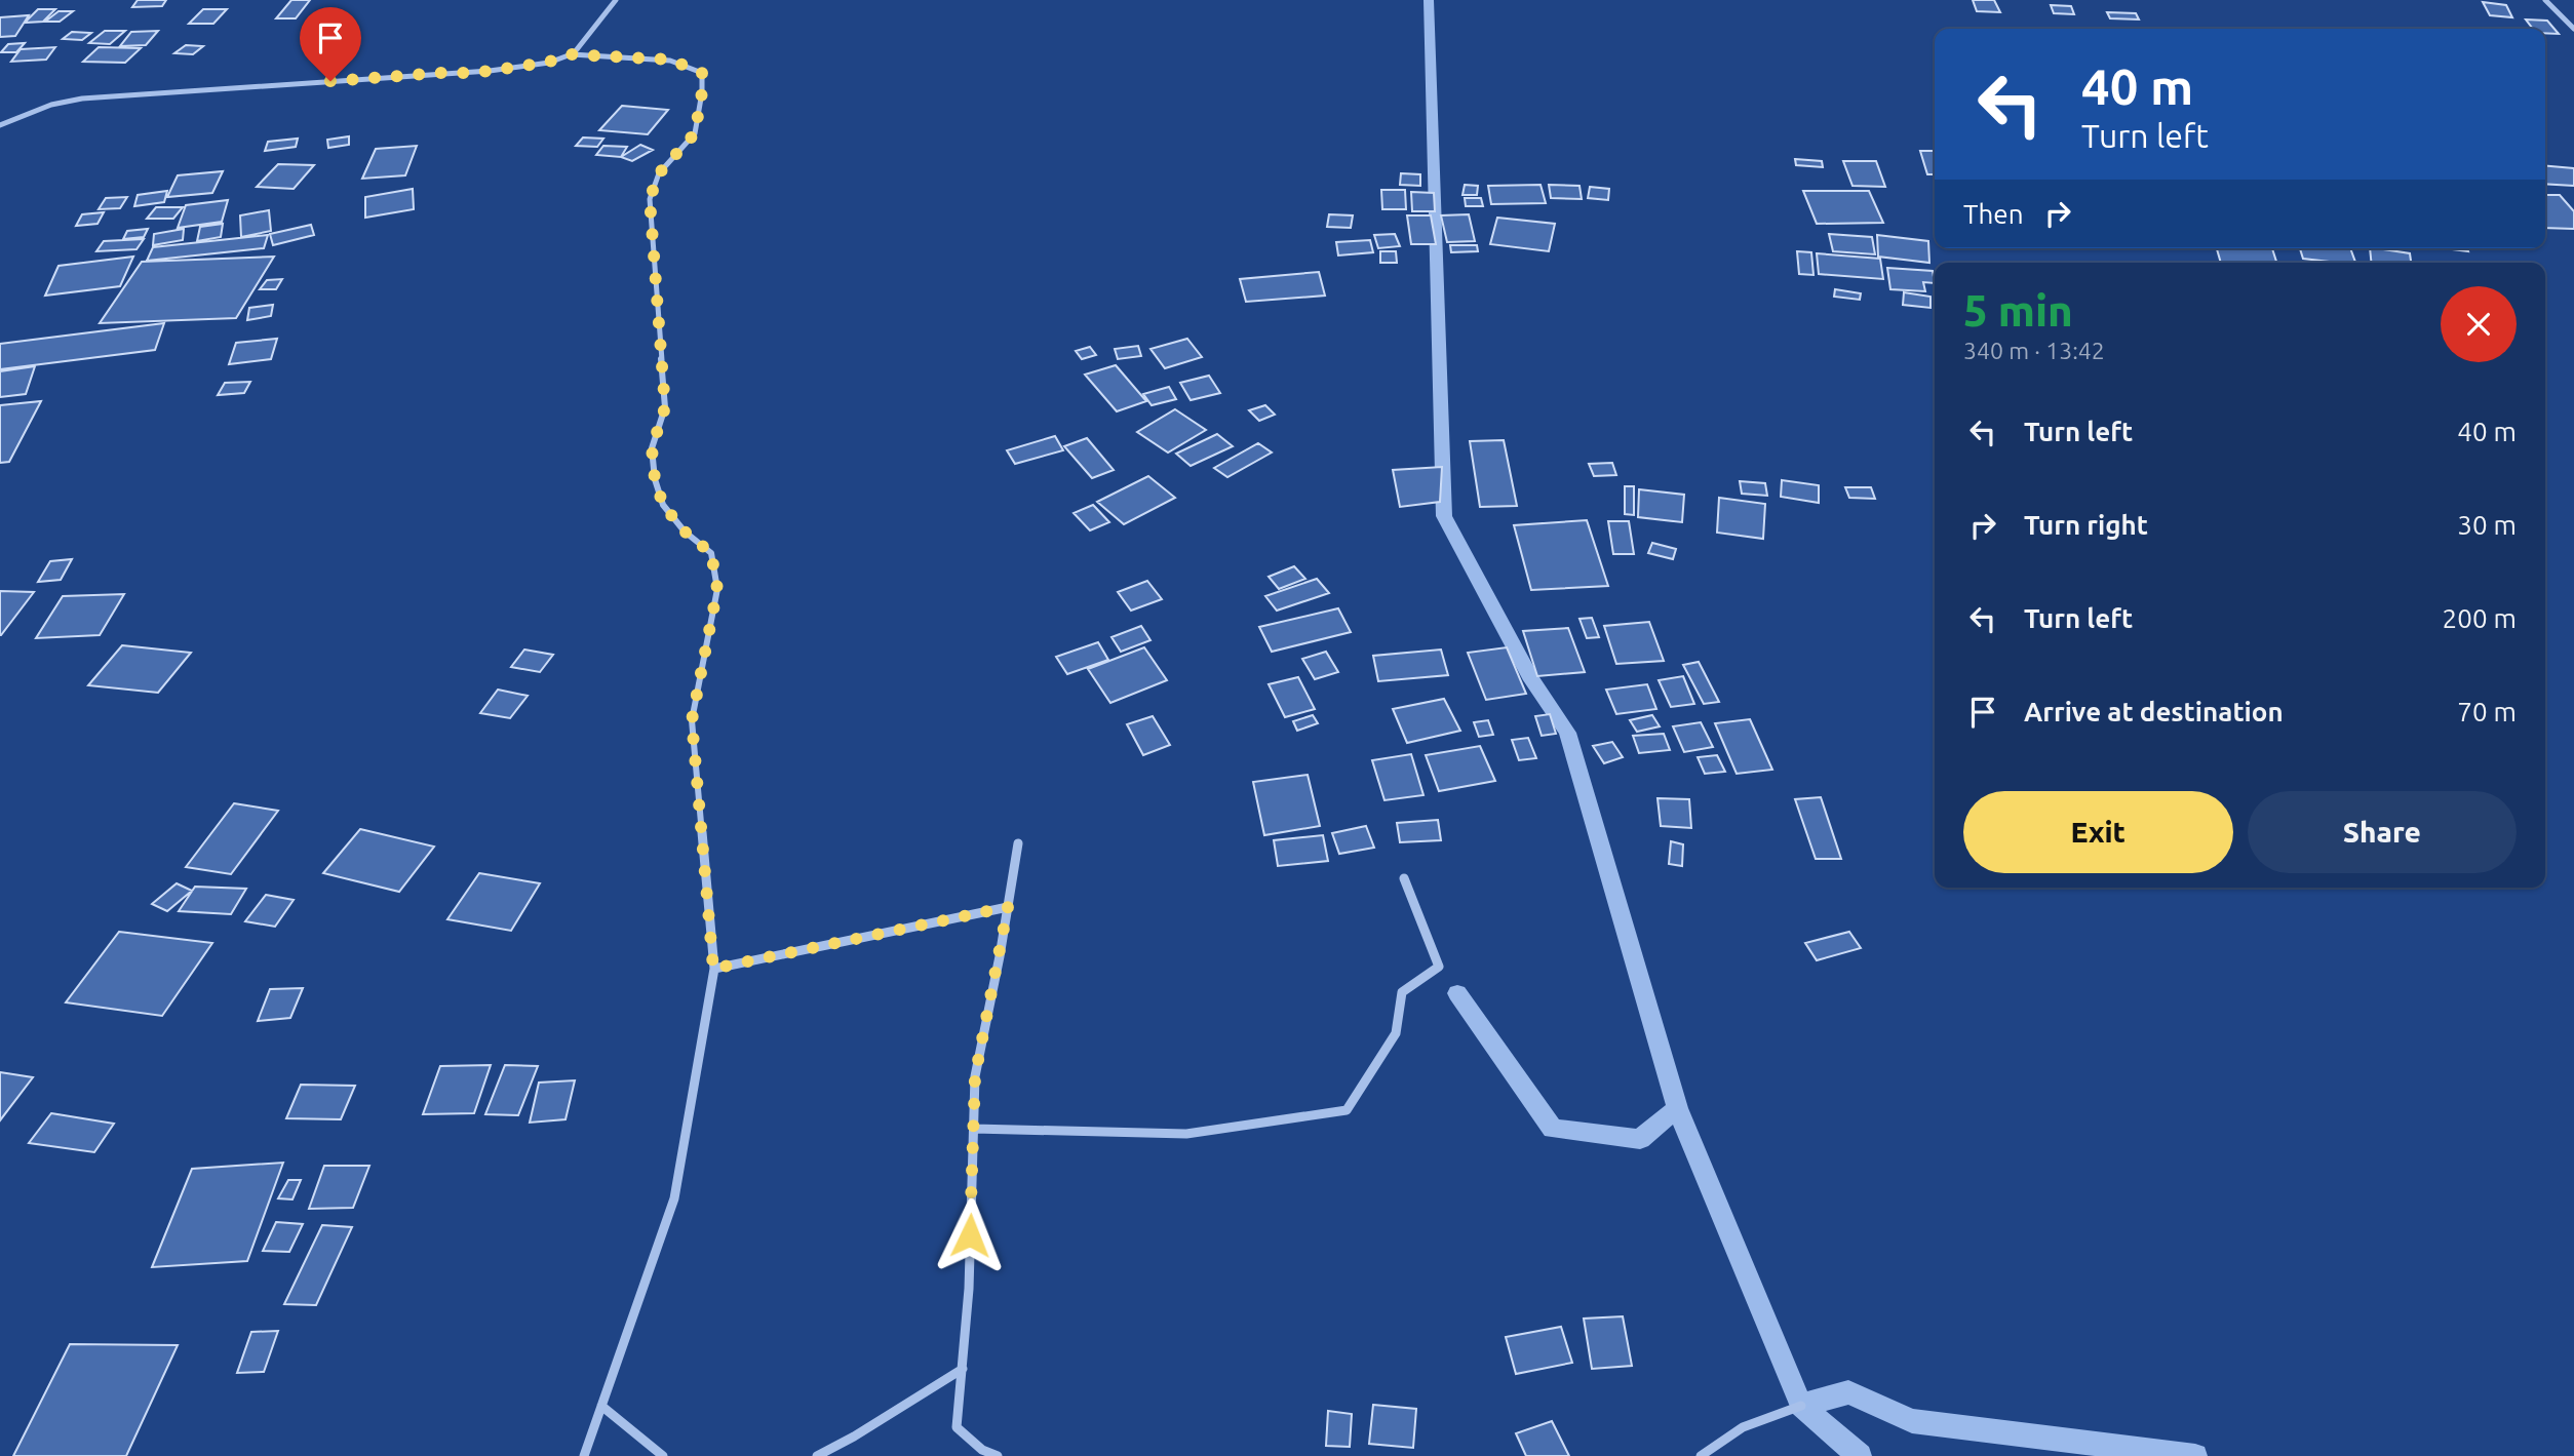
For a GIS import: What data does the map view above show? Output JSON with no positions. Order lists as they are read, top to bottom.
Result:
{
  "page": {
    "turn": ["40 m", "Turn left"],
    "then": "Then",
    "heading": ["5 min", "340 m · 13:42"],
    "list": [
      {
        "name": "Turn left",
        "value": "40 m"
      },
      {
        "name": "Turn right",
        "value": "30 m"
      },
      {
        "name": "Turn left",
        "value": "200 m"
      },
      {
        "name": "Arrive at destination",
        "value": "70 m"
      }
    ],
    "buttons": ["Exit", "Share"]
  }
}
